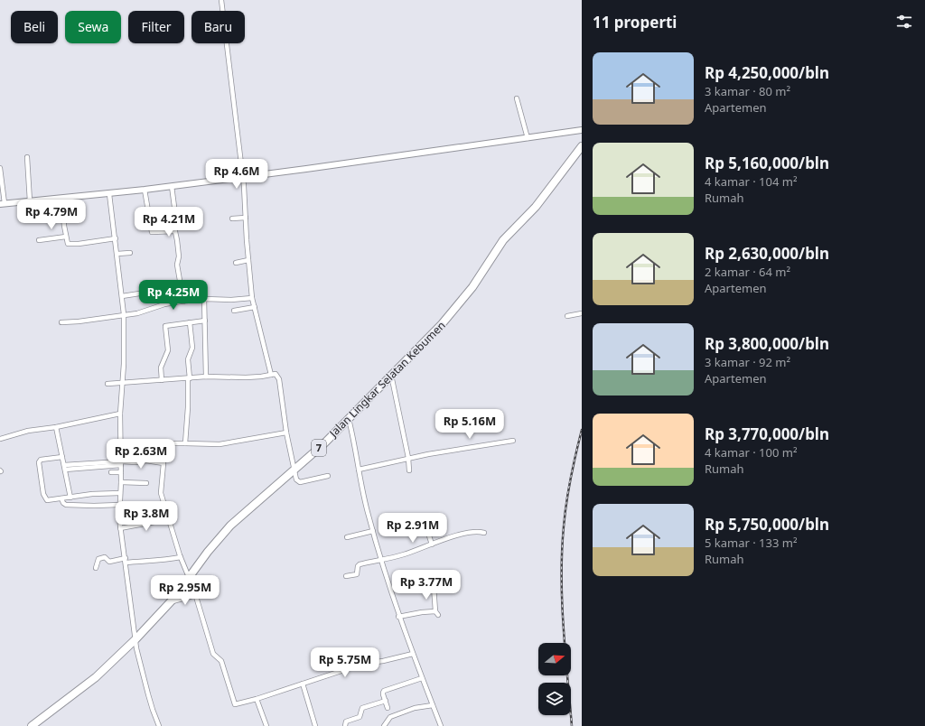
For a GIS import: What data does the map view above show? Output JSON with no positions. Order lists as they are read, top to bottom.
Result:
{
  "streets": {
    "highway": ["Jalan Lingkar Selatan Kebumen", "7"]
  },
  "north": "right",
  "page": {
    "heading": "11 properti",
    "chip": [
      "Beli",
      "Sewa",
      "Filter",
      "Baru"
    ],
    "list": [
      {
        "name": "Rp 4,250,000/bln",
        "note": "3 kamar · 80 m² · Apartemen"
      },
      {
        "name": "Rp 5,160,000/bln",
        "note": "4 kamar · 104 m² · Rumah"
      },
      {
        "name": "Rp 2,630,000/bln",
        "note": "2 kamar · 64 m² · Apartemen"
      },
      {
        "name": "Rp 3,800,000/bln",
        "note": "3 kamar · 92 m² · Apartemen"
      },
      {
        "name": "Rp 3,770,000/bln",
        "note": "4 kamar · 100 m² · Rumah"
      },
      {
        "name": "Rp 5,750,000/bln",
        "note": "5 kamar · 133 m² · Rumah"
      }
    ],
    "price": [
      "Rp 4.6M",
      "Rp 4.79M",
      "Rp 4.21M",
      "Rp 4.25M",
      "Rp 5.16M",
      "Rp 2.63M",
      "Rp 3.8M",
      "Rp 2.91M",
      "Rp 3.77M",
      "Rp 2.95M",
      "Rp 5.75M"
    ]
  }
}
